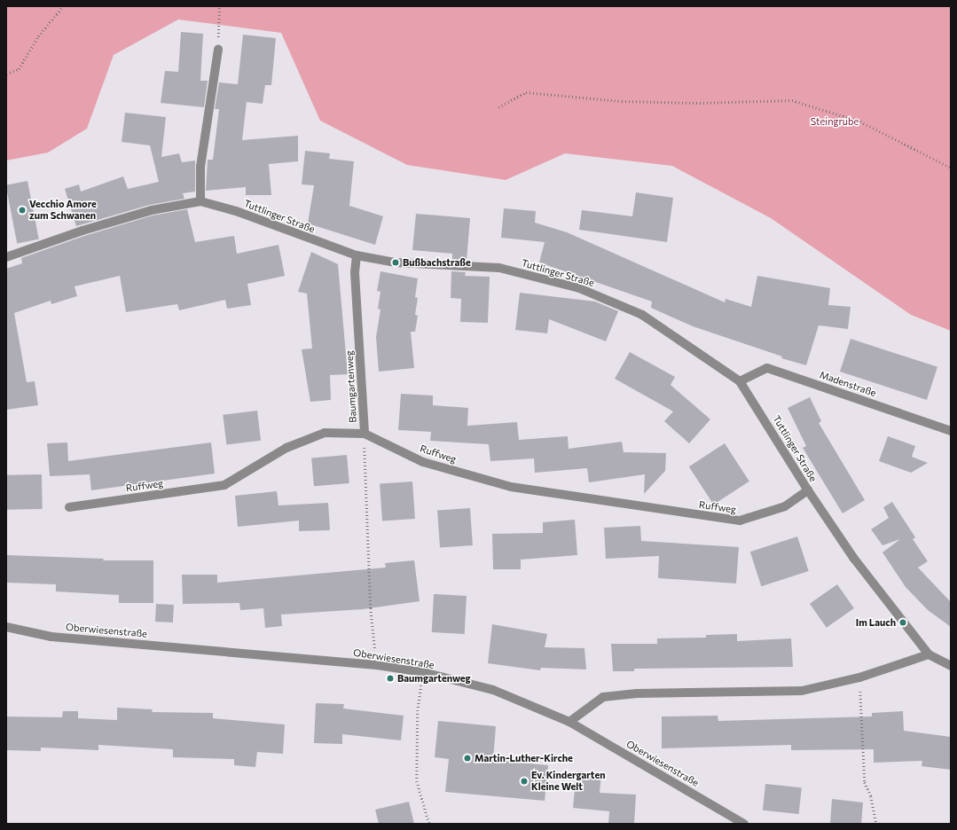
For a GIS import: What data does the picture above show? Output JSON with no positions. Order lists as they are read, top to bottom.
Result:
{
  "streets": {
    "street": [
      "Tuttlinger Straße",
      "Madenstraße",
      "Baumgartenweg",
      "Ruffweg",
      "Oberwiesenstraße"
    ]
  },
  "crossings": [
    ["Tuttlinger Straße", "Madenstraße"],
    ["Tuttlinger Straße", "Baumgartenweg"],
    ["Tuttlinger Straße", "Ruffweg"],
    ["Baumgartenweg", "Ruffweg"],
    ["Baumgartenweg", "Oberwiesenstraße"]
  ],
  "parks": ["Steingrube"],
  "places": [
    "Vecchio Amore zum Schwanen",
    "Bußbachstraße",
    "Im Lauch",
    "Baumgartenweg",
    "Martin-Luther-Kirche",
    "Ev. Kindergarten Kleine Welt"
  ]
}
